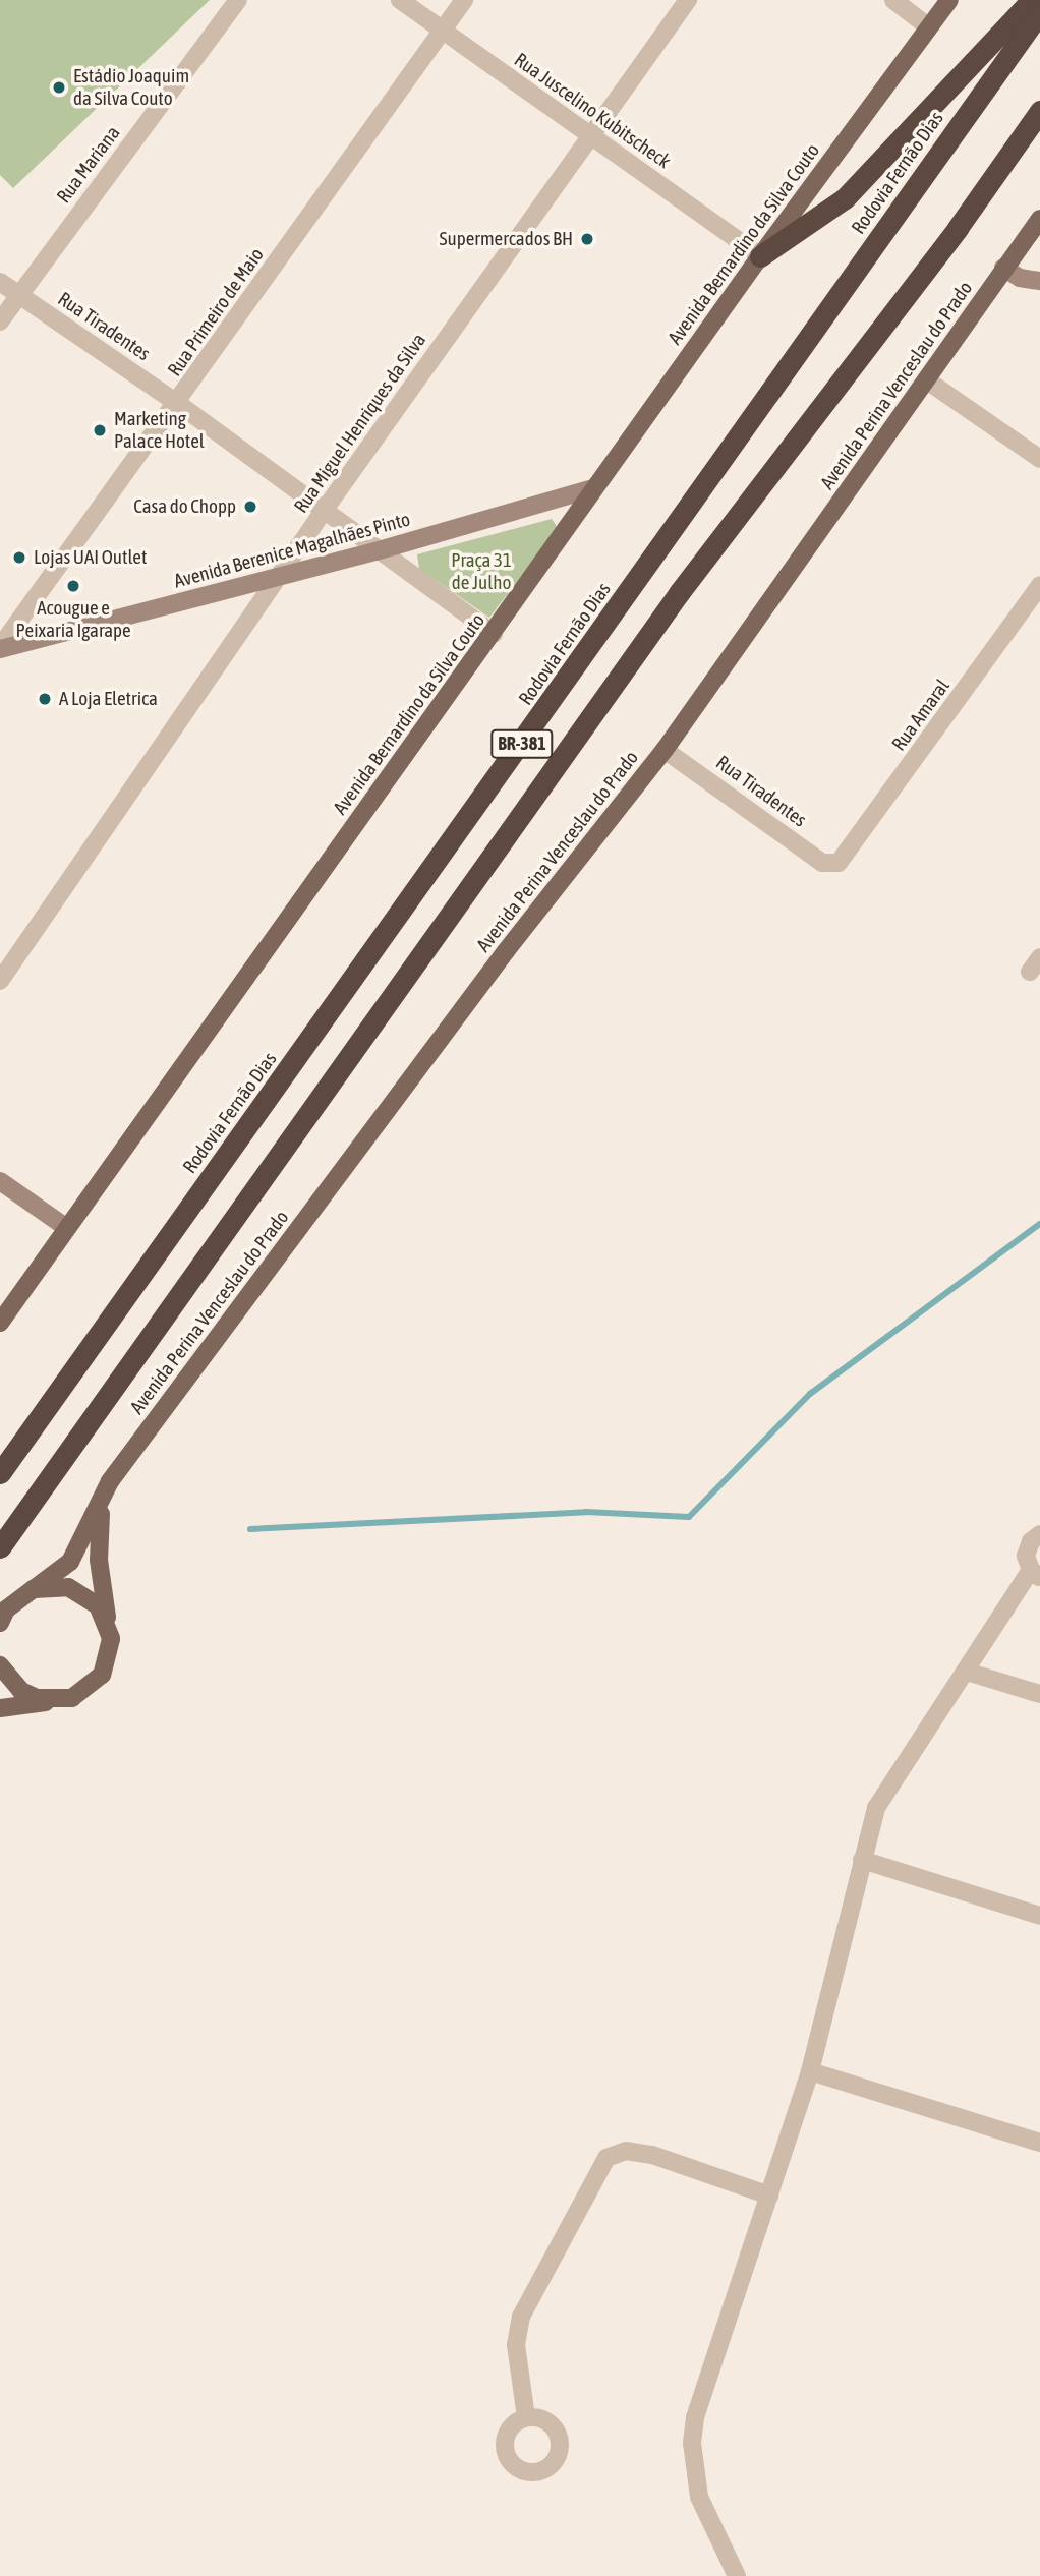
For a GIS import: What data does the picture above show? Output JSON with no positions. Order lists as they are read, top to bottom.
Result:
{
  "streets": {
    "highway": ["Rodovia Fernão Dias", "BR-381"],
    "main road": ["Avenida Bernardino da Silva Couto", "Avenida Perina Venceslau do Prado", "Avenida Berenice Magalhães Pinto"],
    "street": [
      "Rua Juscelino Kubitscheck",
      "Rua Mariana",
      "Rua Primeiro de Maio",
      "Rua Tiradentes",
      "Rua Miguel Henriques da Silva",
      "Rua Amaral"
    ]
  },
  "crossings": [
    ["Rua Juscelino Kubitscheck", "Avenida Bernardino da Silva Couto"],
    ["Rua Juscelino Kubitscheck", "Rua Primeiro de Maio"],
    ["Rua Juscelino Kubitscheck", "Rua Miguel Henriques da Silva"],
    ["Rua Mariana", "Rua Tiradentes"],
    ["Avenida Bernardino da Silva Couto", "Rua Tiradentes"],
    ["Avenida Bernardino da Silva Couto", "Avenida Berenice Magalhães Pinto"],
    ["Rua Primeiro de Maio", "Rua Tiradentes"],
    ["Rua Primeiro de Maio", "Avenida Berenice Magalhães Pinto"],
    ["Rua Tiradentes", "Avenida Perina Venceslau do Prado"],
    ["Rua Tiradentes", "Rua Miguel Henriques da Silva"],
    ["Rua Tiradentes", "Avenida Berenice Magalhães Pinto"],
    ["Rua Tiradentes", "Rua Amaral"],
    ["Rua Miguel Henriques da Silva", "Avenida Berenice Magalhães Pinto"]
  ],
  "parks": ["Praça 31 de Julho"],
  "places": [
    "Estádio Joaquim da Silva Couto",
    "Supermercados BH",
    "Marketing Palace Hotel",
    "Casa do Chopp",
    "Lojas UAI Outlet",
    "Acougue e Peixaria Igarape",
    "A Loja Eletrica"
  ]
}
